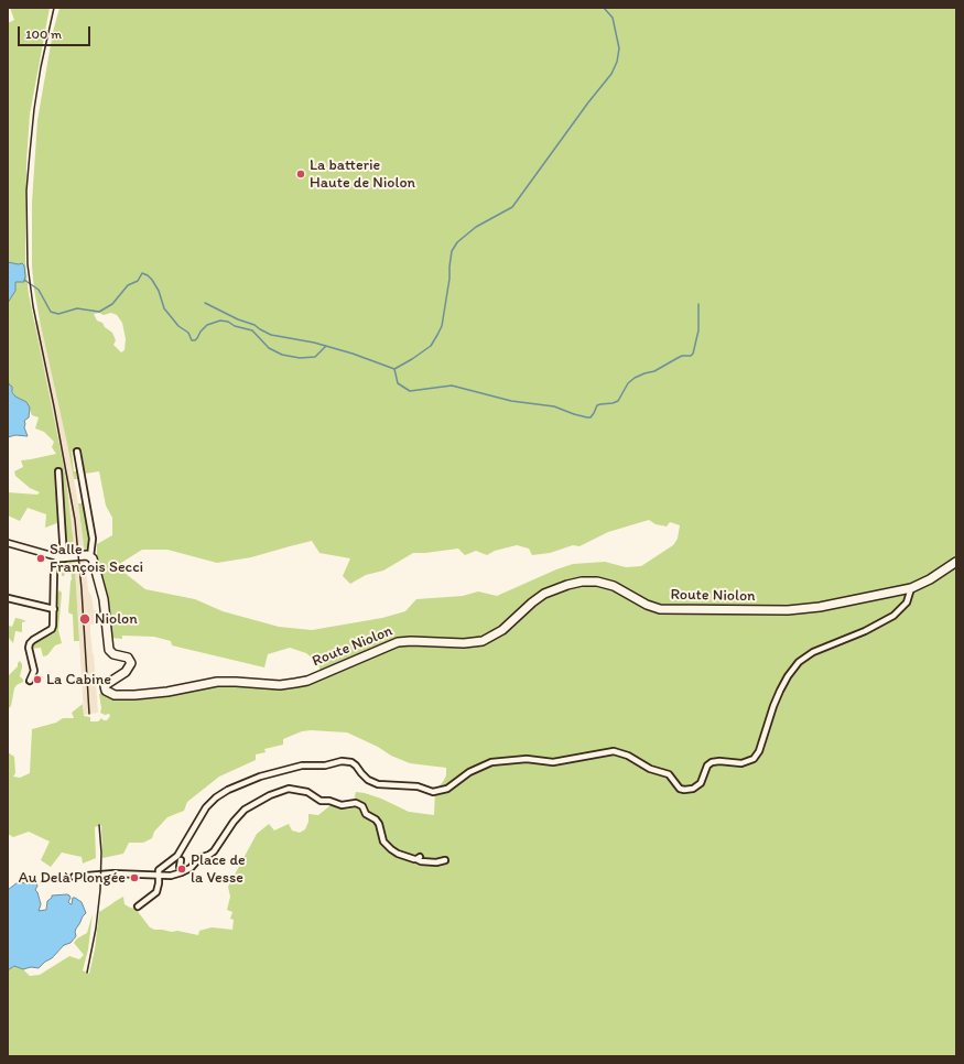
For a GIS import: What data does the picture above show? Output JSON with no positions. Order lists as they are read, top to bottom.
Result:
{
  "streets": {
    "street": ["Route Niolon"]
  },
  "places": [
    "La batterie Haute de Niolon",
    "Salle François Secci",
    "Niolon",
    "La Cabine",
    "Place de la Vesse",
    "Au Delà Plongée"
  ],
  "scale_bar": "100 m"
}
